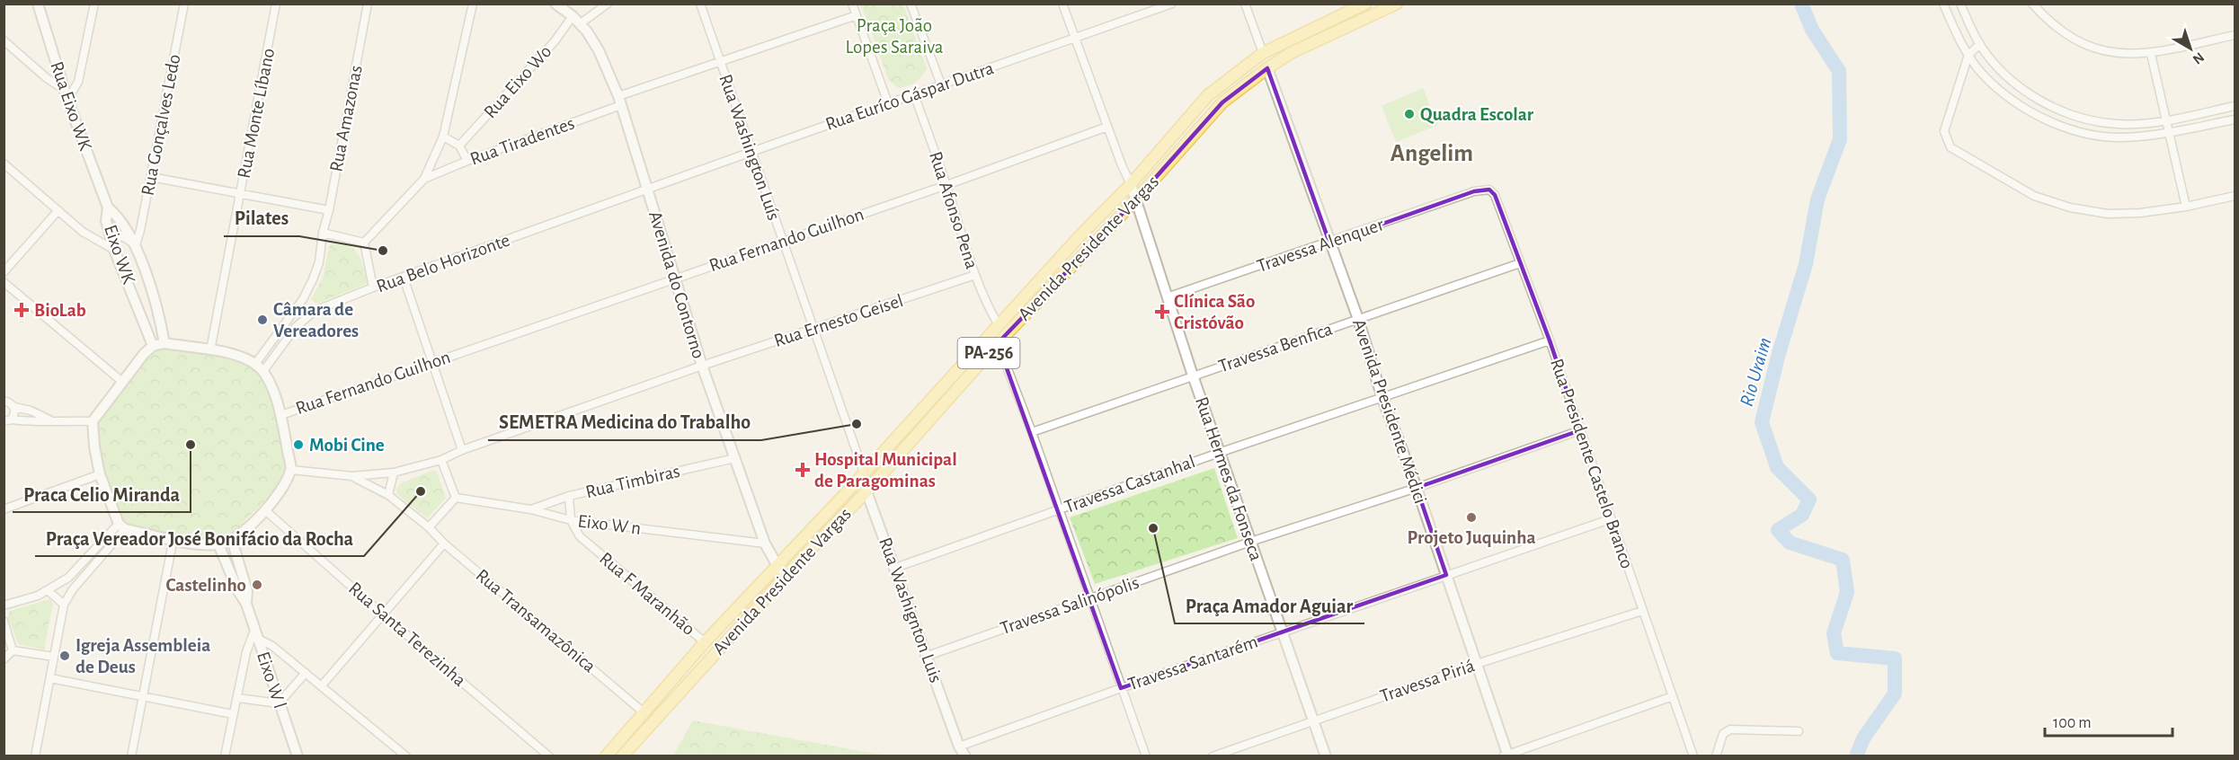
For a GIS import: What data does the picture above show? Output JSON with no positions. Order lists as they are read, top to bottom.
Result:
{
  "streets": {
    "main road": ["Avenida Presidente Vargas", "PA-256"],
    "street": [
      "Rua Eixo Wo",
      "Rua Euríco Gáspar Dutra",
      "Rua Eixo WK",
      "Rua Monte Líbano",
      "Rua Amazonas",
      "Rua Gonçalves Ledo",
      "Rua Tiradentes",
      "Rua Washington Luís",
      "Rua Afonso Pena",
      "Rua Fernando Guilhon",
      "Travessa Alenquer",
      "Eixo WK",
      "Rua Belo Horizonte",
      "Avenida do Contorno",
      "Rua Ernesto Geisel",
      "Travessa Benfica",
      "Avenida Presidente Médici",
      "Rua Presidente Castelo Branco",
      "Rua Hermes da Fonseca",
      "Rua Timbiras",
      "Travessa Castanhal",
      "Eixo W n",
      "Rua F Maranhão",
      "Travessa Salinópolis",
      "Rua Washignton Luis",
      "Rua Transamazônica",
      "Rua Santa Terezinha",
      "Travessa Santarém",
      "Eixo W l",
      "Travessa Piriá"
    ]
  },
  "crossings": [
    ["Rua Eixo Wo", "Avenida do Contorno"],
    ["Rua Euríco Gáspar Dutra", "Rua Washington Luís"],
    ["Rua Euríco Gáspar Dutra", "Rua Afonso Pena"],
    ["Rua Euríco Gáspar Dutra", "Rua Belo Horizonte"],
    ["Rua Euríco Gáspar Dutra", "Avenida do Contorno"],
    ["Rua Eixo WK", "Eixo WK"],
    ["Rua Gonçalves Ledo", "Eixo WK"],
    ["Rua Tiradentes", "Rua Washington Luís"],
    ["Rua Tiradentes", "Avenida do Contorno"],
    ["Rua Washington Luís", "Rua Fernando Guilhon"],
    ["Rua Washington Luís", "Avenida Presidente Vargas"],
    ["Rua Washington Luís", "Rua Ernesto Geisel"],
    ["Rua Washington Luís", "Rua Washignton Luis"],
    ["Rua Afonso Pena", "Rua Fernando Guilhon"],
    ["Rua Afonso Pena", "Avenida Presidente Vargas"],
    ["Rua Afonso Pena", "Rua Ernesto Geisel"],
    ["Rua Fernando Guilhon", "Avenida do Contorno"],
    ["Travessa Alenquer", "Avenida Presidente Médici"],
    ["Travessa Alenquer", "Rua Presidente Castelo Branco"],
    ["Travessa Alenquer", "Rua Hermes da Fonseca"],
    ["Avenida Presidente Vargas", "Avenida do Contorno"],
    ["Avenida Presidente Vargas", "Avenida Presidente Médici"],
    ["Avenida Presidente Vargas", "Rua Hermes da Fonseca"],
    ["Avenida Presidente Vargas", "Rua F Maranhão"],
    ["Avenida Presidente Vargas", "Rua Washignton Luis"],
    ["Avenida Presidente Vargas", "Rua Transamazônica"],
    ["Rua Belo Horizonte", "Avenida do Contorno"],
    ["Avenida do Contorno", "Rua Ernesto Geisel"],
    ["Avenida do Contorno", "Rua Timbiras"],
    ["Avenida do Contorno", "Eixo W n"],
    ["Rua Ernesto Geisel", "Rua Transamazônica"],
    ["Travessa Benfica", "Avenida Presidente Médici"],
    ["Travessa Benfica", "Rua Presidente Castelo Branco"],
    ["Travessa Benfica", "Rua Hermes da Fonseca"],
    ["Avenida Presidente Médici", "Travessa Castanhal"],
    ["Avenida Presidente Médici", "Travessa Salinópolis"],
    ["Avenida Presidente Médici", "Travessa Santarém"],
    ["Avenida Presidente Médici", "Travessa Piriá"],
    ["Rua Presidente Castelo Branco", "Travessa Castanhal"],
    ["Rua Presidente Castelo Branco", "Travessa Salinópolis"],
    ["Rua Presidente Castelo Branco", "Travessa Santarém"],
    ["Rua Presidente Castelo Branco", "Travessa Piriá"],
    ["Rua Hermes da Fonseca", "Travessa Castanhal"],
    ["Rua Hermes da Fonseca", "Travessa Salinópolis"],
    ["Rua Hermes da Fonseca", "Travessa Santarém"],
    ["Rua Hermes da Fonseca", "Travessa Piriá"],
    ["Rua Timbiras", "Eixo W n"],
    ["Travessa Castanhal", "Rua Washignton Luis"],
    ["Eixo W n", "Rua F Maranhão"],
    ["Travessa Salinópolis", "Rua Washignton Luis"],
    ["Rua Washignton Luis", "Travessa Santarém"]
  ],
  "districts": ["Angelim"],
  "water": ["Rio Uraim"],
  "parks": ["Praça João Lopes Saraiva"],
  "places": {
    "other": [
      "Quadra Escolar",
      "Pilates",
      "Câmara de Vereadores",
      "SEMETRA Medicina do Trabalho",
      "Praca Celio Miranda",
      "Mobi Cine",
      "Praça Vereador José Bonifácio da Rocha",
      "Projeto Juquinha",
      "Praça Amador Aguiar",
      "Castelinho",
      "Igreja Assembleia de Deus"
    ],
    "health": ["BioLab", "Clínica São Cristóvão", "Hospital Municipal de Paragominas"]
  },
  "scale_bar": "100 m",
  "north": "bottom right"
}
